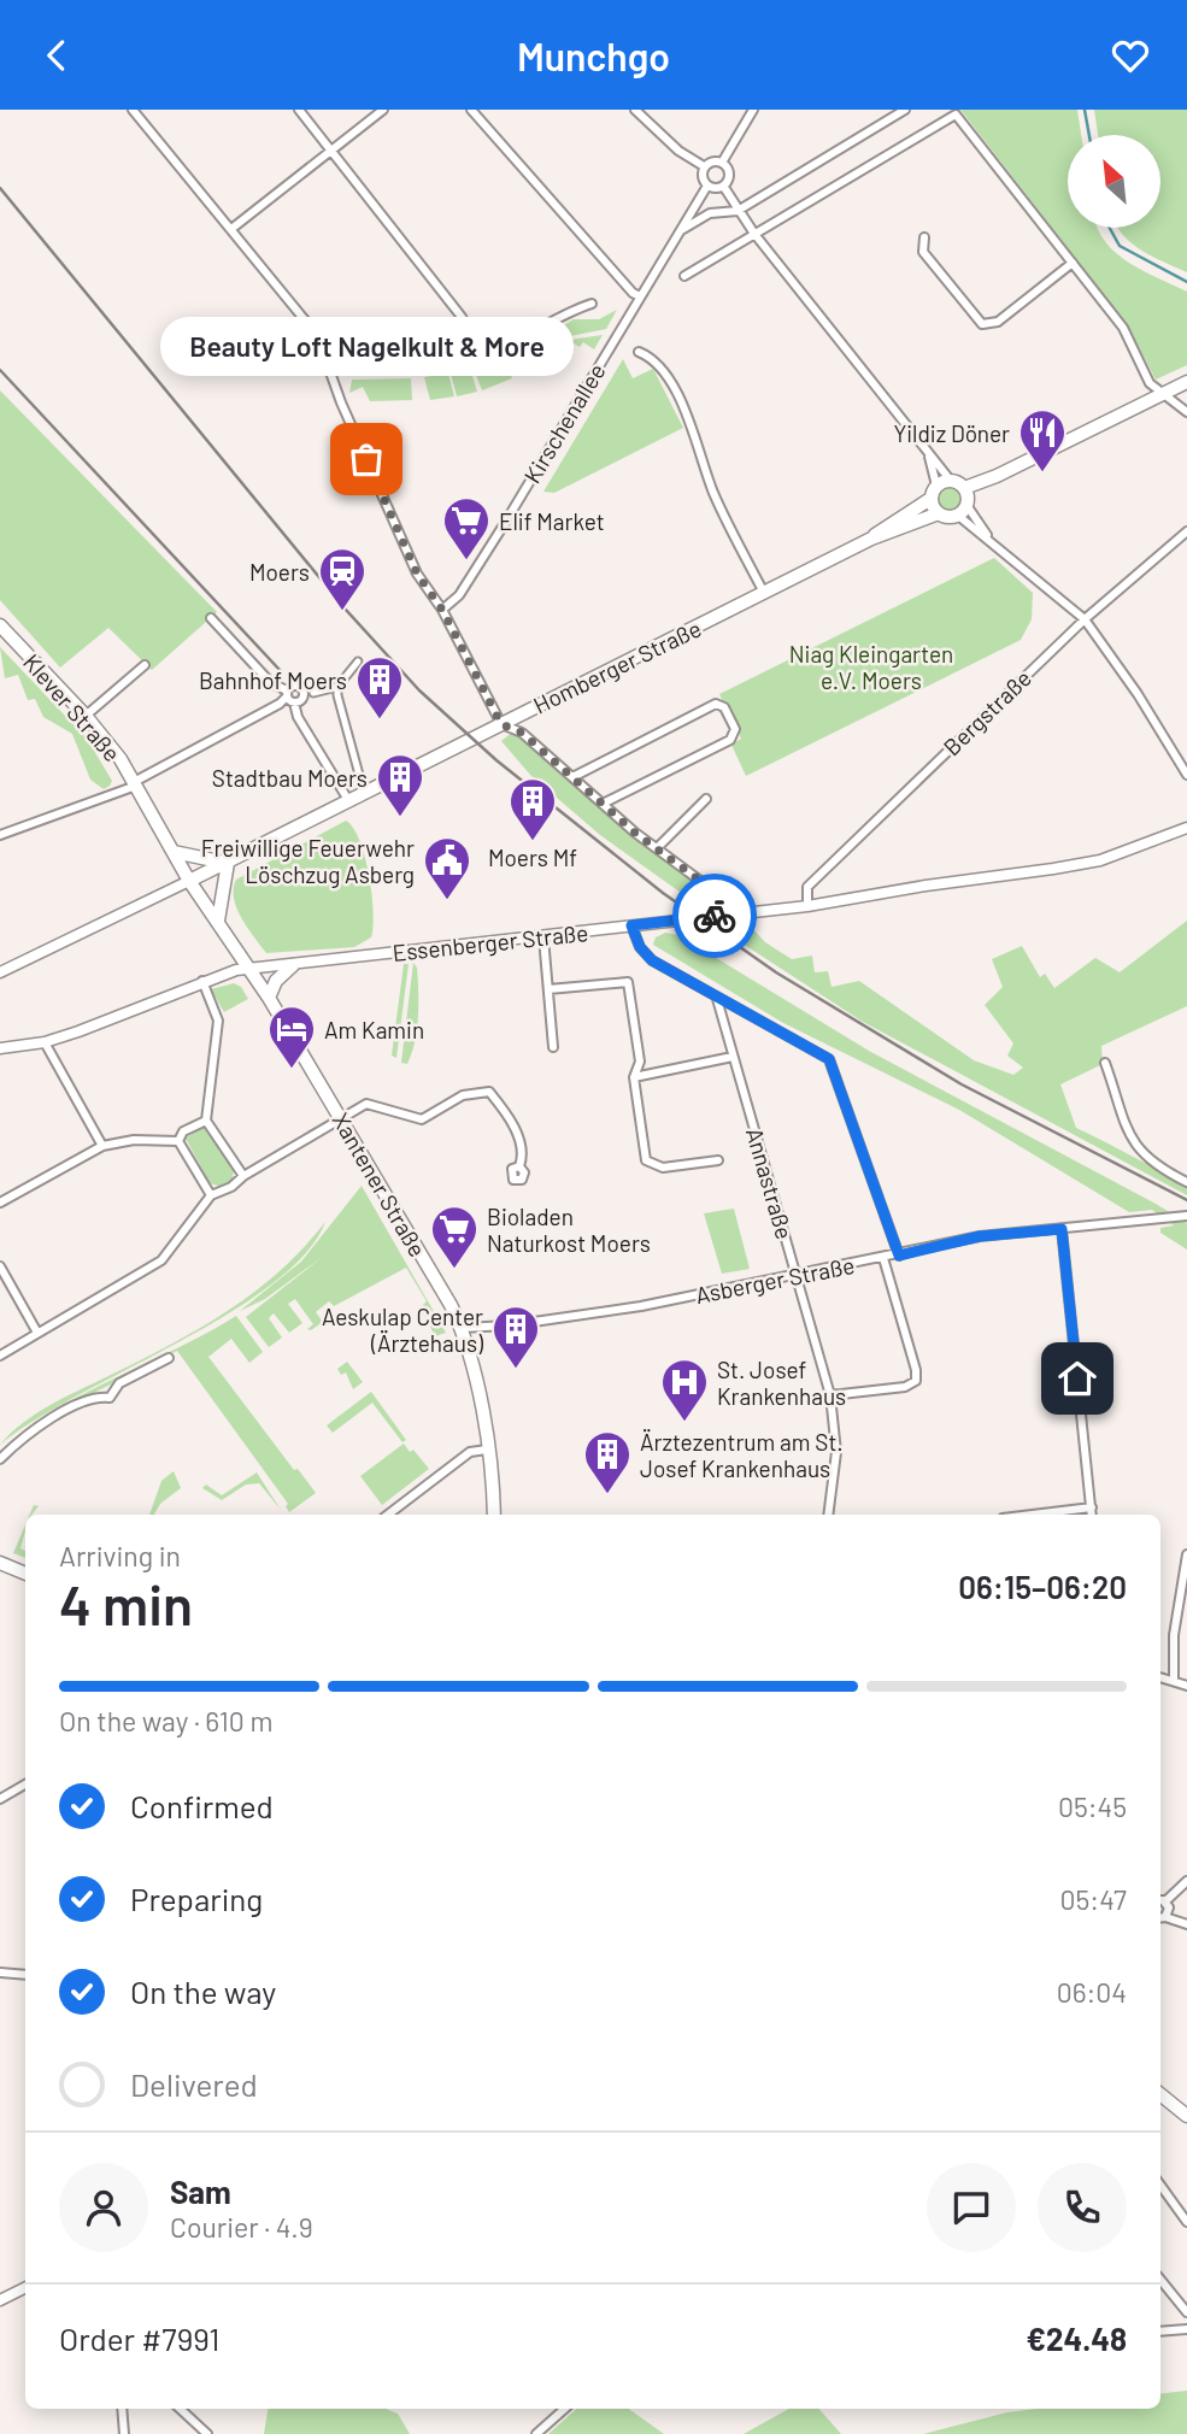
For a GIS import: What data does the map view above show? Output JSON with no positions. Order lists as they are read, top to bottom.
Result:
{
  "streets": {
    "main road": ["Homberger Straße", "Klever Straße", "Xantener Straße"],
    "street": [
      "Kirschenallee",
      "Bergstraße",
      "Essenberger Straße",
      "Annastraße",
      "Asberger Straße"
    ]
  },
  "crossings": [
    ["Homberger Straße", "Klever Straße"],
    ["Homberger Straße", "Xantener Straße"],
    ["Klever Straße", "Xantener Straße"],
    ["Bergstraße", "Essenberger Straße"],
    ["Essenberger Straße", "Xantener Straße"],
    ["Annastraße", "Asberger Straße"],
    ["Xantener Straße", "Asberger Straße"]
  ],
  "parks": ["Niag Kleingarten e.V. Moers"],
  "places": {
    "other": ["Beauty Loft Nagelkult & More"],
    "restaurant": ["Yildiz Döner"],
    "supermarket": ["Elif Market", "Bioladen Naturkost Moers"],
    "station": ["Moers"],
    "building": [
      "Bahnhof Moers",
      "Stadtbau Moers",
      "Moers Mf",
      "Aeskulap Center (Ärztehaus)",
      "Ärztezentrum am St. Josef Krankenhaus"
    ],
    "public building": ["Freiwillige Feuerwehr Löschzug Asberg"],
    "hotel": ["Am Kamin"],
    "hospital": ["St. Josef Krankenhaus"]
  },
  "north": "top left",
  "page": {
    "header": "Munchgo",
    "bubble": "Beauty Loft Nagelkult & More",
    "heading": ["4 min", "Arriving in", "06:15–06:20"],
    "panel": [
      "Sam",
      "Courier · 4.9",
      "Order #7991",
      "€24.48"
    ],
    "bar": "On the way · 610 m",
    "list": [
      ["Confirmed", "05:45"],
      ["Preparing", "05:47"],
      ["On the way", "06:04"],
      "Delivered"
    ]
  }
}
